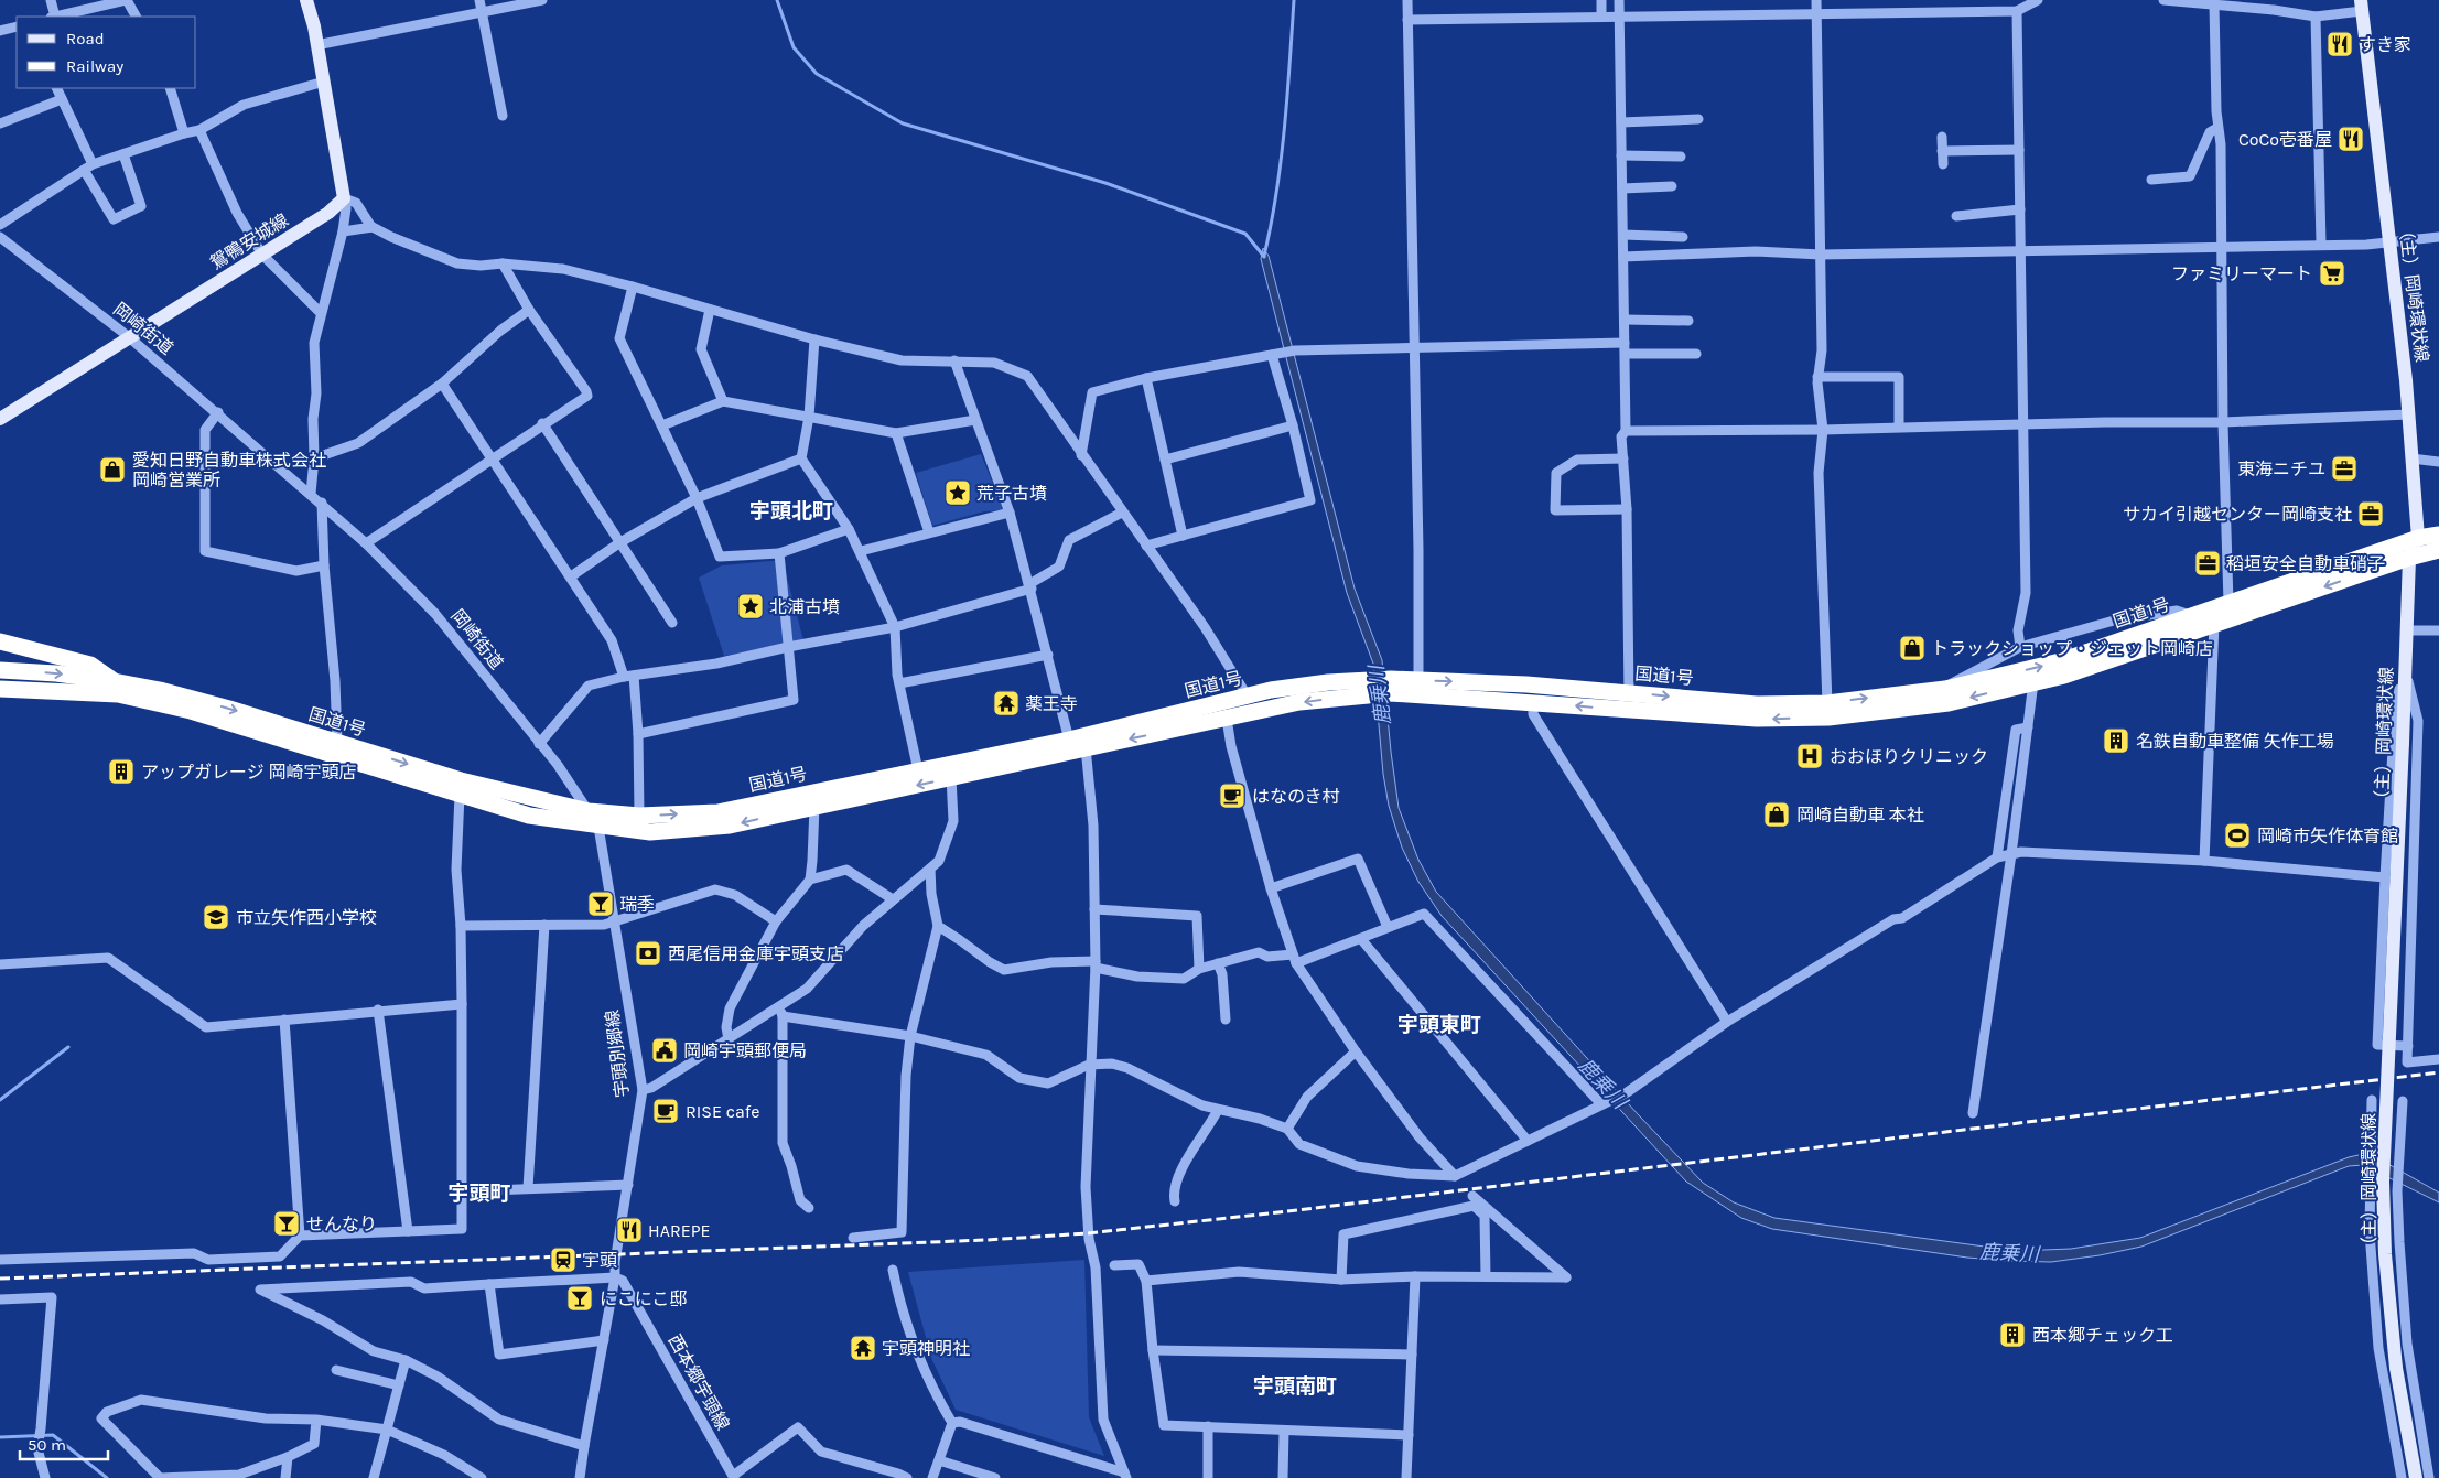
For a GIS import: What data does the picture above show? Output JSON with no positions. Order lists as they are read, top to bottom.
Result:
{
  "streets": {
    "highway": ["国道1号"],
    "main road": ["鴛鴨安城線", "（主）岡崎環状線"],
    "street": ["岡崎街道", "宇頭別郷線", "西本郷宇頭線"]
  },
  "crossings": [
    ["鴛鴨安城線", "岡崎街道"],
    ["（主）岡崎環状線", "国道1号"],
    ["岡崎街道", "国道1号"],
    ["岡崎街道", "宇頭別郷線"],
    ["国道1号", "宇頭別郷線"],
    ["宇頭別郷線", "西本郷宇頭線"]
  ],
  "districts": [
    "宇頭北町",
    "宇頭東町",
    "宇頭町",
    "宇頭南町"
  ],
  "water": ["鹿乗川"],
  "places": {
    "restaurant": ["すき家", "CoCo壱番屋", "HAREPE"],
    "supermarket": ["ファミリーマート"],
    "office": ["東海ニチユ", "サカイ引越センター岡崎支社", "稻垣安全自動車硝子"],
    "shop": ["愛知日野自動車株式会社 岡崎営業所", "トラックショップ・ジェット岡崎店", "岡崎自動車 本社"],
    "place": ["荒子古墳", "北浦古墳"],
    "temple": ["薬王寺", "宇頭神明社"],
    "building": ["名鉄自動車整備 矢作工場", "アップガレージ 岡崎宇頭店", "西本郷チェック工"],
    "hospital": ["おおほりクリニック"],
    "cafe": ["はなのき村", "RISE cafe"],
    "sports": ["岡崎市矢作体育館"],
    "bar": ["瑞季", "せんなり", "にこにこ邸"],
    "school or university": ["市立矢作西小学校"],
    "bank": ["西尾信用金庫宇頭支店"],
    "public building": ["岡崎宇頭郵便局"],
    "station": ["宇頭"]
  },
  "legend": ["Road", "Railway"],
  "scale_bar": "50 m"
}
